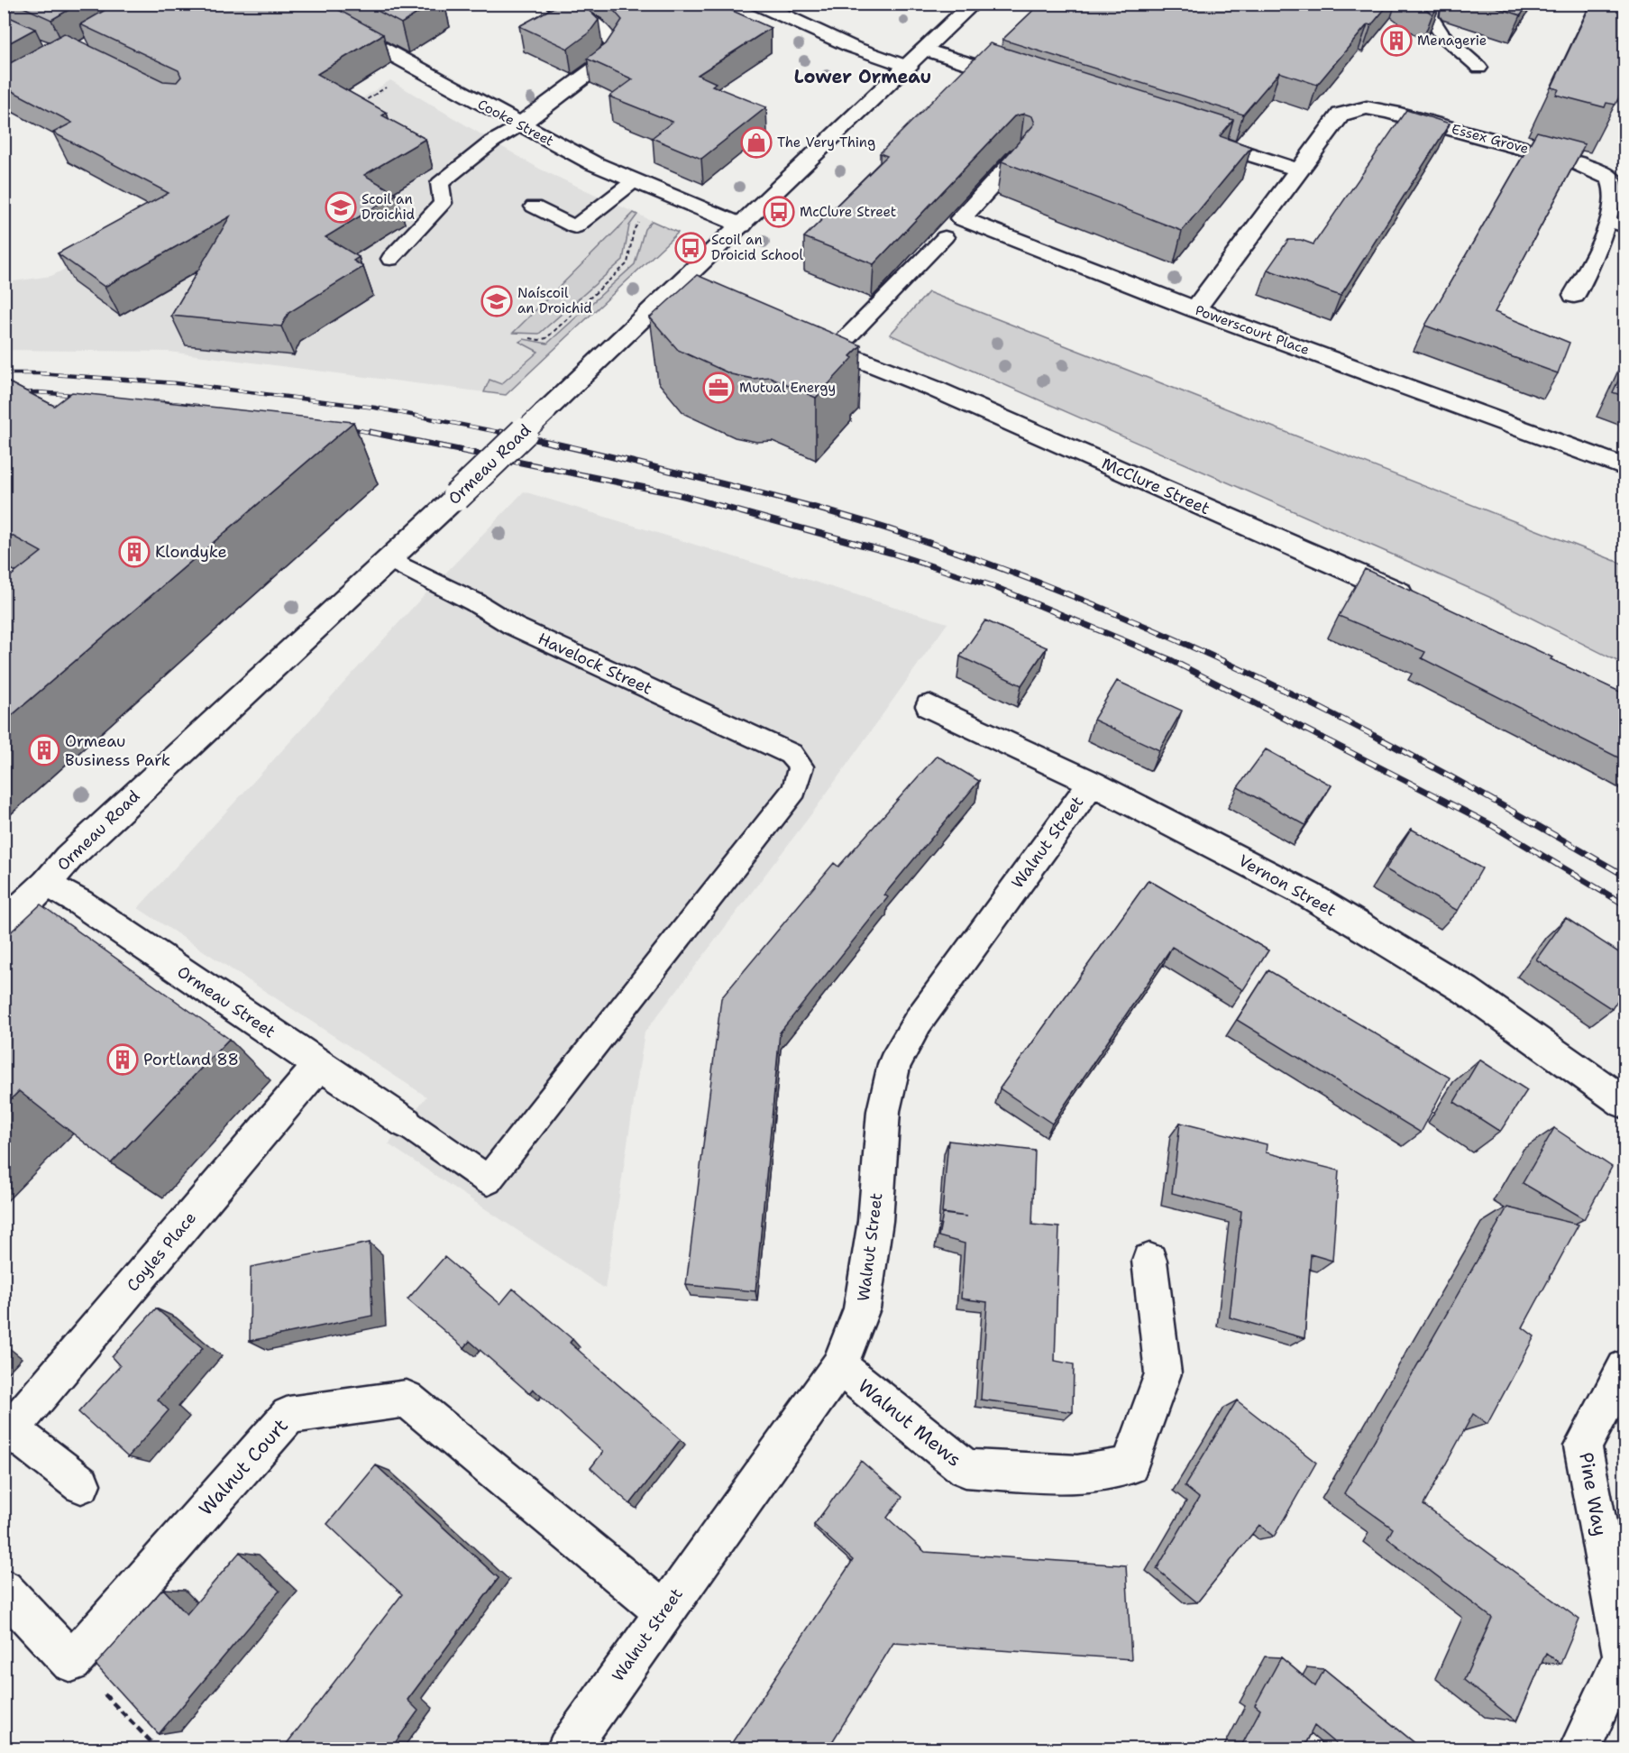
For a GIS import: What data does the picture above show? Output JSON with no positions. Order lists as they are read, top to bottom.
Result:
{
  "streets": {
    "street": [
      "Cooke Street",
      "Essex Grove",
      "Powerscourt Place",
      "Ormeau Road",
      "McClure Street",
      "Walnut Street",
      "Vernon Street",
      "Ormeau Street",
      "Coyles Place",
      "Walnut Mews",
      "Walnut Court",
      "Pine Way"
    ],
    "lane": ["Havelock Street"]
  },
  "crossings": [
    ["Cooke Street", "Ormeau Road"],
    ["Essex Grove", "Powerscourt Place"],
    ["Ormeau Road", "Havelock Street"],
    ["Ormeau Road", "Ormeau Street"],
    ["Havelock Street", "Ormeau Street"],
    ["Walnut Street", "Vernon Street"],
    ["Walnut Street", "Walnut Mews"],
    ["Walnut Street", "Walnut Court"],
    ["Ormeau Street", "Coyles Place"]
  ],
  "districts": ["Lower Ormeau"],
  "places": {
    "building": [
      "Menagerie",
      "Klondyke",
      "Ormeau Business Park",
      "Portland 88"
    ],
    "shop": ["The Very Thing"],
    "school or university": ["Scoil an Droichid", "Naíscoil an Droichid"],
    "bus stop": ["McClure Street", "Scoil an Droicid School"],
    "office": ["Mutual Energy"]
  }
}
